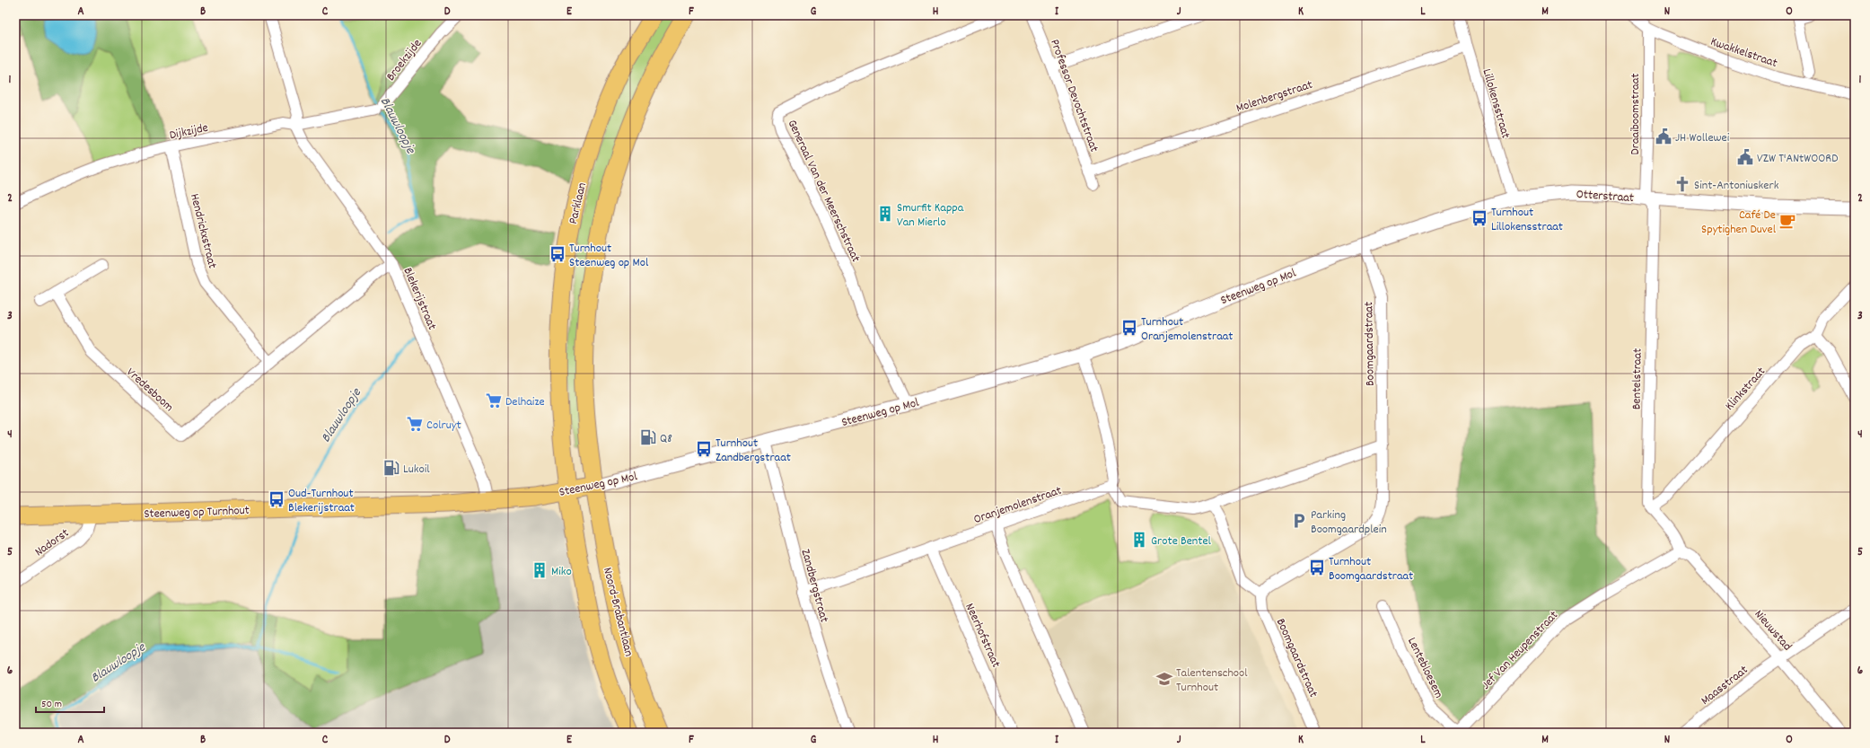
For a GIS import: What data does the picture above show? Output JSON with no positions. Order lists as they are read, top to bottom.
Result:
{
  "streets": {
    "main road": [
      "Parklaan",
      "Steenweg op Mol",
      "Steenweg op Turnhout",
      "Noord-Brabantlaan"
    ],
    "street": [
      "Kwakkelstraat",
      "Broekzijde",
      "Professor Devochtstraat",
      "Molenbergstraat",
      "Lillokensstraat",
      "Draaiboomstraat",
      "Dijkzijde",
      "Generaal Van der Meerschstraat",
      "Otterstraat",
      "Hendrickxstraat",
      "Blekerijstraat",
      "Boomgaardstraat",
      "Bentelstraat",
      "Klinkstraat",
      "Vredesboom",
      "Oranjemolenstraat",
      "Nadorst",
      "Zandbergstraat",
      "Nieuwstad",
      "Neerhofstraat",
      "Jef Van Heupenstraat",
      "Lentebloesem",
      "Maasstraat"
    ]
  },
  "crossings": [
    ["Kwakkelstraat", "Draaiboomstraat"],
    ["Broekzijde", "Dijkzijde"],
    ["Professor Devochtstraat", "Molenbergstraat"],
    ["Molenbergstraat", "Lillokensstraat"],
    ["Lillokensstraat", "Otterstraat"],
    ["Draaiboomstraat", "Otterstraat"],
    ["Draaiboomstraat", "Bentelstraat"],
    ["Dijkzijde", "Hendrickxstraat"],
    ["Dijkzijde", "Blekerijstraat"],
    ["Generaal Van der Meerschstraat", "Steenweg op Mol"],
    ["Otterstraat", "Steenweg op Mol"],
    ["Otterstraat", "Boomgaardstraat"],
    ["Otterstraat", "Bentelstraat"],
    ["Parklaan", "Steenweg op Mol"],
    ["Hendrickxstraat", "Vredesboom"],
    ["Steenweg op Mol", "Blekerijstraat"],
    ["Steenweg op Mol", "Boomgaardstraat"],
    ["Steenweg op Mol", "Steenweg op Turnhout"],
    ["Steenweg op Mol", "Zandbergstraat"],
    ["Steenweg op Mol", "Noord-Brabantlaan"],
    ["Bentelstraat", "Klinkstraat"],
    ["Bentelstraat", "Nieuwstad"],
    ["Bentelstraat", "Jef Van Heupenstraat"],
    ["Oranjemolenstraat", "Zandbergstraat"],
    ["Oranjemolenstraat", "Neerhofstraat"],
    ["Steenweg op Turnhout", "Nadorst"],
    ["Nieuwstad", "Jef Van Heupenstraat"],
    ["Nieuwstad", "Maasstraat"],
    ["Jef Van Heupenstraat", "Lentebloesem"]
  ],
  "water": ["Blauwloopje"],
  "places": {
    "public building": ["JH Wollewei", "VZW T'ANtWOORD"],
    "church": ["Sint-Antoniuskerk"],
    "building": ["Smurfit Kappa Van Mierlo", "Grote Bentel", "Miko"],
    "bus stop": [
      "Turnhout Lillokensstraat",
      "Turnhout Steenweg op Mol",
      "Turnhout Oranjemolenstraat",
      "Turnhout Zandbergstraat",
      "Oud-Turnhout Blekerijstraat",
      "Turnhout Boomgaardstraat"
    ],
    "cafe": ["Café De Spytighen Duvel"],
    "supermarket": ["Delhaize", "Colruyt"],
    "fuel station": ["Q8", "Lukoil"],
    "parking": ["Parking Boomgaardplein"],
    "school or university": ["Talentenschool Turnhout"]
  },
  "scale_bar": "50 m",
  "grid": {
    "columns": [
      "A",
      "B",
      "C",
      "D",
      "E",
      "F",
      "G",
      "H",
      "I",
      "J",
      "K",
      "L",
      "M",
      "N",
      "O"
    ],
    "rows": [
      "1",
      "2",
      "3",
      "4",
      "5",
      "6"
    ]
  }
}
